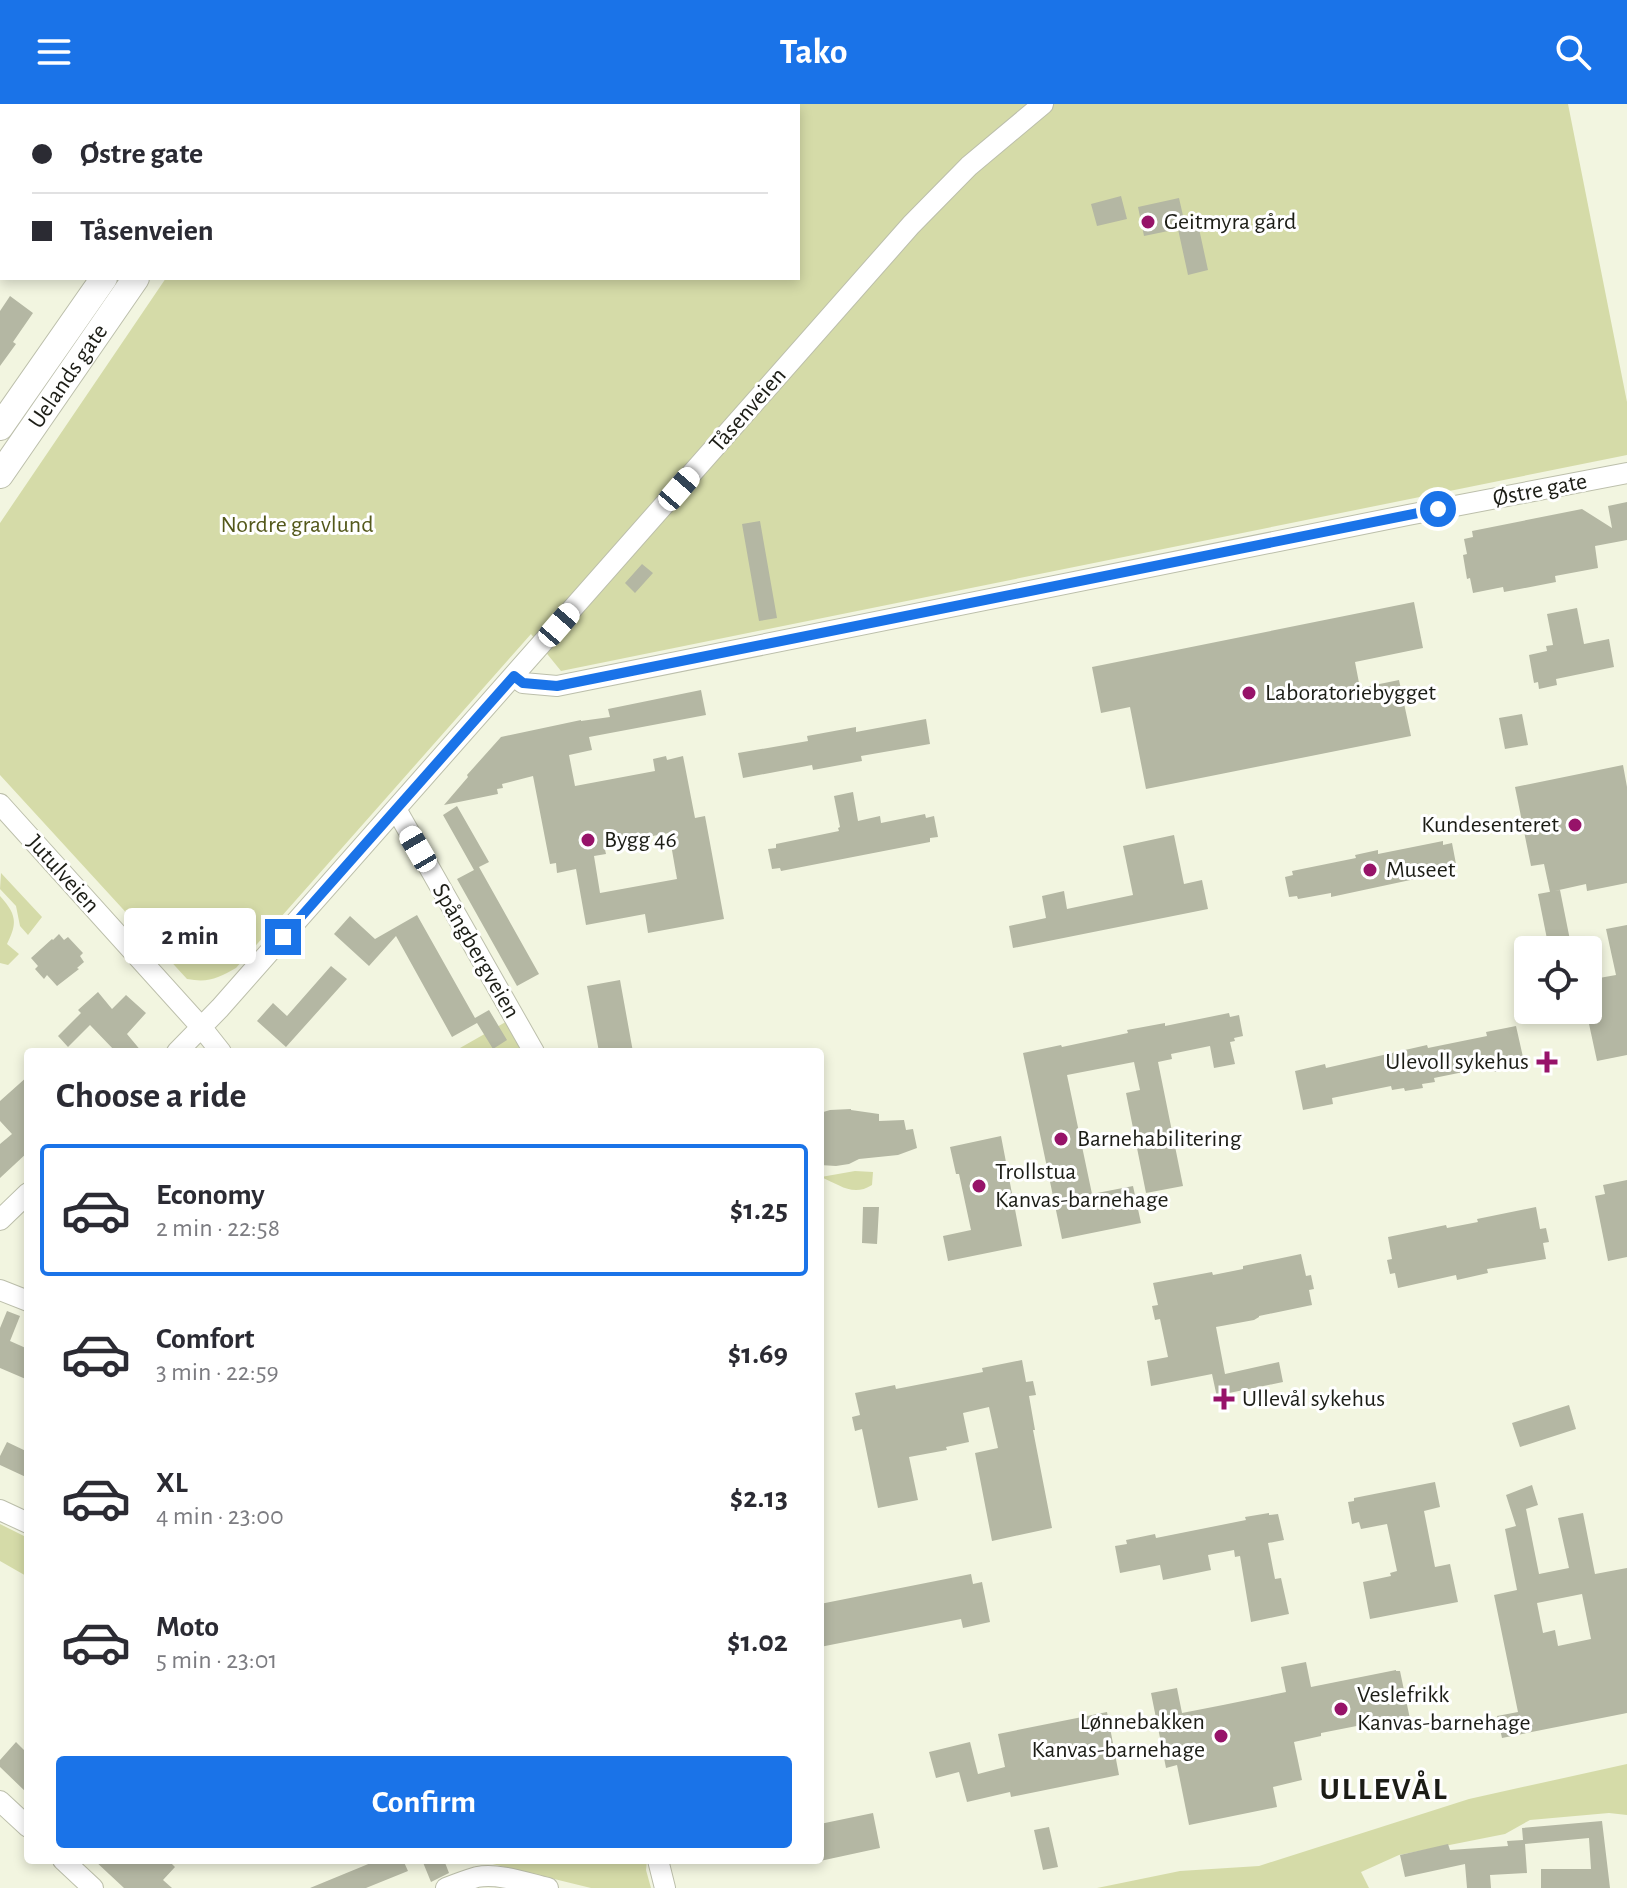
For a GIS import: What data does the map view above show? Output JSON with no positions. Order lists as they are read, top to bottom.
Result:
{
  "streets": {
    "main road": ["Uelands gate"],
    "street": [
      "Tåsenveien",
      "Østre gate",
      "Jutulveien",
      "Spångbergveien"
    ]
  },
  "crossings": [
    ["Tåsenveien", "Østre gate"],
    ["Tåsenveien", "Jutulveien"],
    ["Tåsenveien", "Spångbergveien"]
  ],
  "districts": ["ULLEVÅL"],
  "parks": ["Nordre gravlund"],
  "places": {
    "other": [
      "Geitmyra gård",
      "Laboratoriebygget",
      "Kundesenteret",
      "Bygg 46",
      "Museet",
      "Barnehabilitering",
      "Trollstua Kanvas-barnehage",
      "Veslefrikk Kanvas-barnehage",
      "Lønnebakken Kanvas-barnehage"
    ],
    "health": ["Ulevoll sykehus", "Ullevål sykehus"]
  },
  "page": {
    "header": "Tako",
    "banner": ["Østre gate", "Tåsenveien"],
    "bubble": "2 min",
    "heading": "Choose a ride",
    "list": [
      {
        "name": "Economy",
        "note": "2 min · 22:58",
        "value": "$1.25"
      },
      {
        "name": "Comfort",
        "note": "3 min · 22:59",
        "value": "$1.69"
      },
      {
        "name": "XL",
        "note": "4 min · 23:00",
        "value": "$2.13"
      },
      {
        "name": "Moto",
        "note": "5 min · 23:01",
        "value": "$1.02"
      }
    ],
    "buttons": "Confirm"
  }
}
